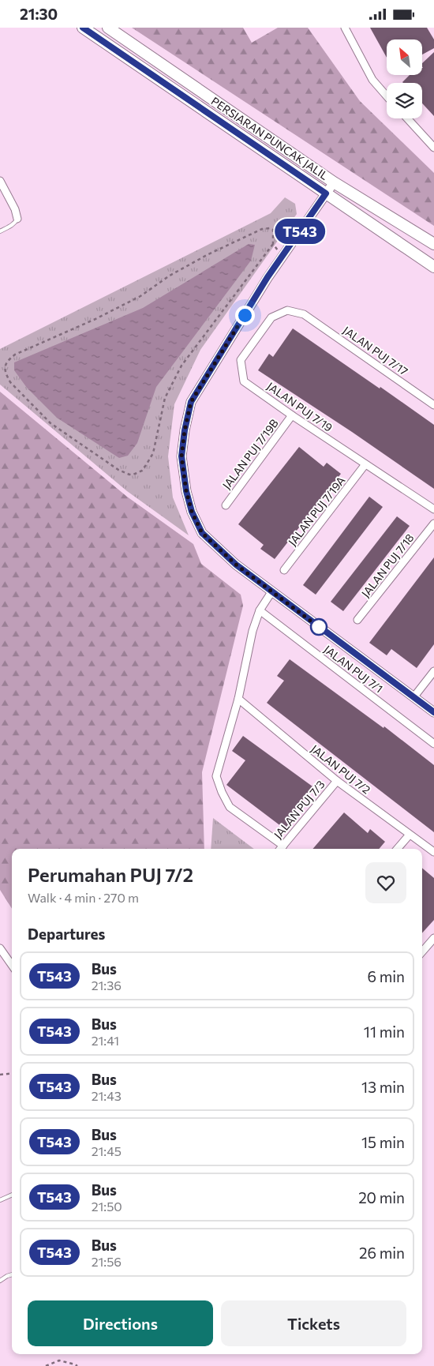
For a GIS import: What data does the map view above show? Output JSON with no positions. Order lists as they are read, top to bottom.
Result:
{
  "streets": {
    "main road": ["PERSIARAN PUNCAK JALIL"],
    "street": [
      "JALAN PUJ 7/17",
      "JALAN PUJ 7/19",
      "JALAN PUJ 7/19B",
      "JALAN PUJ 7/19A",
      "JALAN PUJ 7/18",
      "JALAN PUJ 7/1",
      "JALAN PUJ 7/2",
      "JALAN PUJ 7/3"
    ]
  },
  "crossings": [
    ["JALAN PUJ 7/17", "JALAN PUJ 7/19"],
    ["JALAN PUJ 7/19", "JALAN PUJ 7/19B"],
    ["JALAN PUJ 7/19", "JALAN PUJ 7/19A"],
    ["JALAN PUJ 7/2", "JALAN PUJ 7/3"]
  ],
  "lines": ["bus line T543"],
  "north": "top left",
  "page": {
    "status": "21:30",
    "on_map": "T543",
    "heading": [
      ["Perumahan PUJ 7/2", "Walk · 4 min · 270 m"],
      "Departures"
    ],
    "list": [
      {
        "mark": "T543",
        "name": "Bus",
        "note": "21:36",
        "value": "6 min"
      },
      {
        "mark": "T543",
        "name": "Bus",
        "note": "21:41",
        "value": "11 min"
      },
      {
        "mark": "T543",
        "name": "Bus",
        "note": "21:43",
        "value": "13 min"
      },
      {
        "mark": "T543",
        "name": "Bus",
        "note": "21:45",
        "value": "15 min"
      },
      {
        "mark": "T543",
        "name": "Bus",
        "note": "21:50",
        "value": "20 min"
      },
      {
        "mark": "T543",
        "name": "Bus",
        "note": "21:56",
        "value": "26 min"
      }
    ],
    "buttons": ["Directions", "Tickets"]
  }
}
